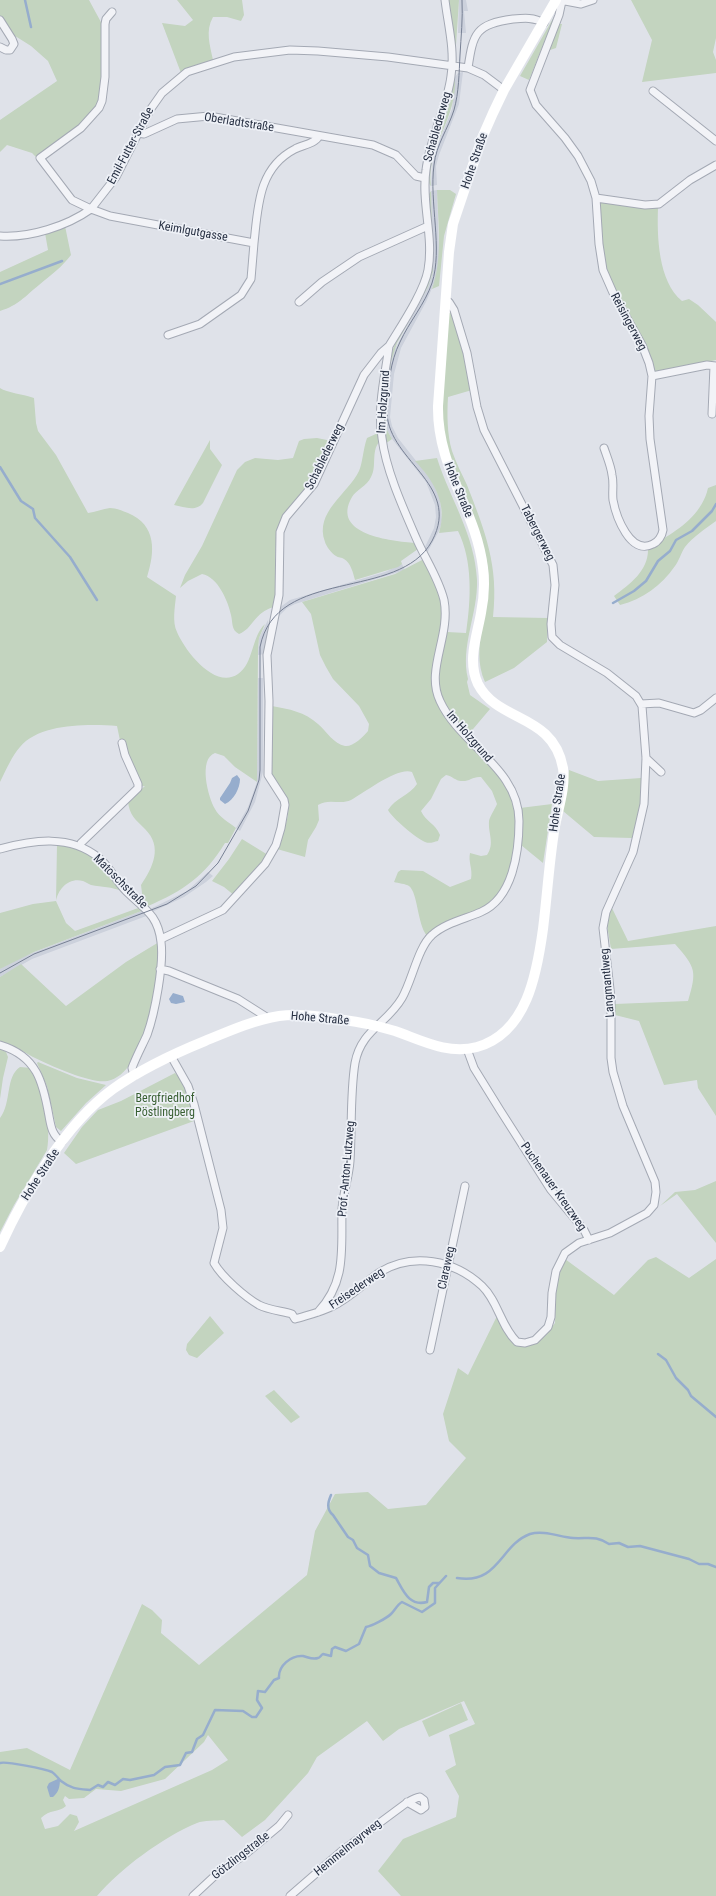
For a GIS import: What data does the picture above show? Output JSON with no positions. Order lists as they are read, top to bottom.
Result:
{
  "streets": {
    "main road": ["Hohe Straße"],
    "street": [
      "Oberladtstraße",
      "Schablederweg",
      "Emil-Futter-Straße",
      "Keimlgutgasse",
      "Reisingerweg",
      "Im Holzgrund",
      "Tabergerweg",
      "Matoschstraße",
      "Langmantlweg",
      "Prof.-Anton-Lutzweg",
      "Puchenauer Kreuzweg",
      "Claraweg",
      "Freisederweg",
      "Hemmelmayrweg",
      "Götzlingstraße"
    ]
  },
  "crossings": [
    ["Oberladtstraße", "Schablederweg"],
    ["Oberladtstraße", "Emil-Futter-Straße"],
    ["Schablederweg", "Emil-Futter-Straße"],
    ["Schablederweg", "Im Holzgrund"],
    ["Schablederweg", "Matoschstraße"],
    ["Emil-Futter-Straße", "Hohe Straße"],
    ["Emil-Futter-Straße", "Keimlgutgasse"],
    ["Hohe Straße", "Reisingerweg"],
    ["Hohe Straße", "Im Holzgrund"],
    ["Hohe Straße", "Tabergerweg"],
    ["Hohe Straße", "Matoschstraße"],
    ["Hohe Straße", "Prof.-Anton-Lutzweg"],
    ["Hohe Straße", "Puchenauer Kreuzweg"],
    ["Hohe Straße", "Freisederweg"],
    ["Im Holzgrund", "Prof.-Anton-Lutzweg"],
    ["Langmantlweg", "Puchenauer Kreuzweg"],
    ["Prof.-Anton-Lutzweg", "Freisederweg"],
    ["Puchenauer Kreuzweg", "Freisederweg"],
    ["Claraweg", "Freisederweg"]
  ],
  "parks": ["Bergfriedhof Pöstlingberg"]
}
